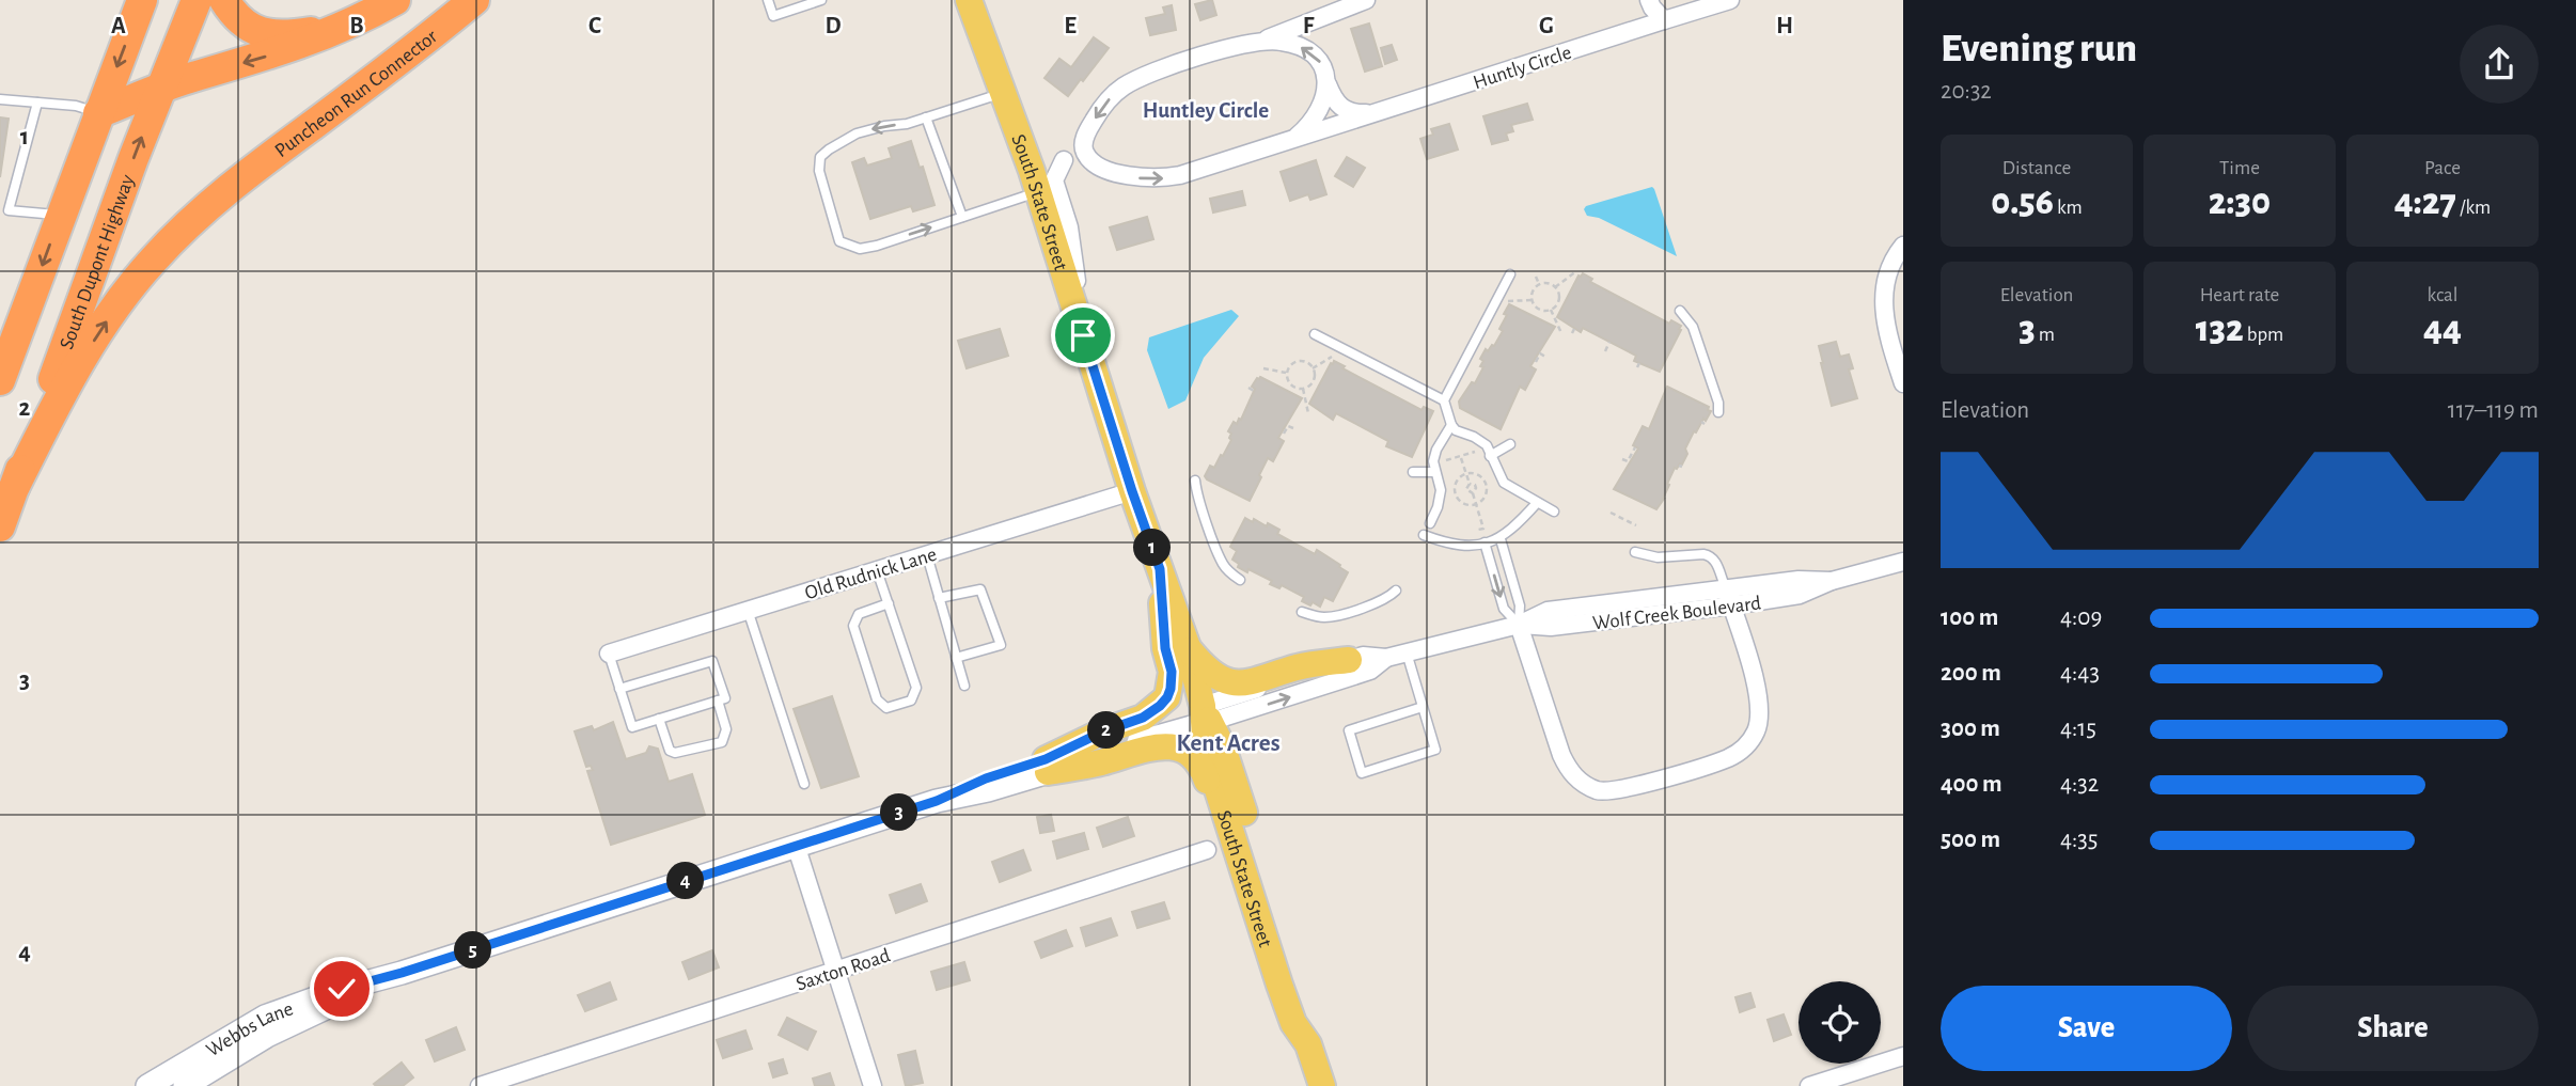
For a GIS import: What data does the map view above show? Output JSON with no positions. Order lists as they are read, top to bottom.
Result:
{
  "streets": {
    "highway": ["Puncheon Run Connector", "South Dupont Highway"],
    "main road": ["South State Street"],
    "street": [
      "Huntly Circle",
      "Old Rudnick Lane",
      "Wolf Creek Boulevard",
      "Saxton Road",
      "Webbs Lane"
    ]
  },
  "crossings": [
    ["Puncheon Run Connector", "South Dupont Highway"],
    ["South State Street", "Old Rudnick Lane"],
    ["South State Street", "Wolf Creek Boulevard"],
    ["South State Street", "Webbs Lane"],
    ["Wolf Creek Boulevard", "Webbs Lane"]
  ],
  "districts": ["Huntley Circle", "Kent Acres"],
  "page": {
    "heading": ["Evening run", "20:32"],
    "stats": [
      ["Distance", "0.56 km"],
      ["Time", "2:30"],
      ["Pace", "4:27 /km"],
      ["Elevation", "3 m"],
      ["Heart rate", "132 bpm"],
      ["kcal", "44"]
    ],
    "chart": ["Elevation", "117–119 m"],
    "pins": [
      "1",
      "2",
      "3",
      "4",
      "5"
    ],
    "list": [
      {
        "name": "100 m",
        "note": "4:09"
      },
      {
        "name": "200 m",
        "note": "4:43"
      },
      {
        "name": "300 m",
        "note": "4:15"
      },
      {
        "name": "400 m",
        "note": "4:32"
      },
      {
        "name": "500 m",
        "note": "4:35"
      }
    ],
    "buttons": ["Save", "Share"]
  },
  "grid": {
    "columns": [
      "A",
      "B",
      "C",
      "D",
      "E",
      "F",
      "G",
      "H"
    ],
    "rows": [
      "1",
      "2",
      "3",
      "4"
    ]
  }
}
